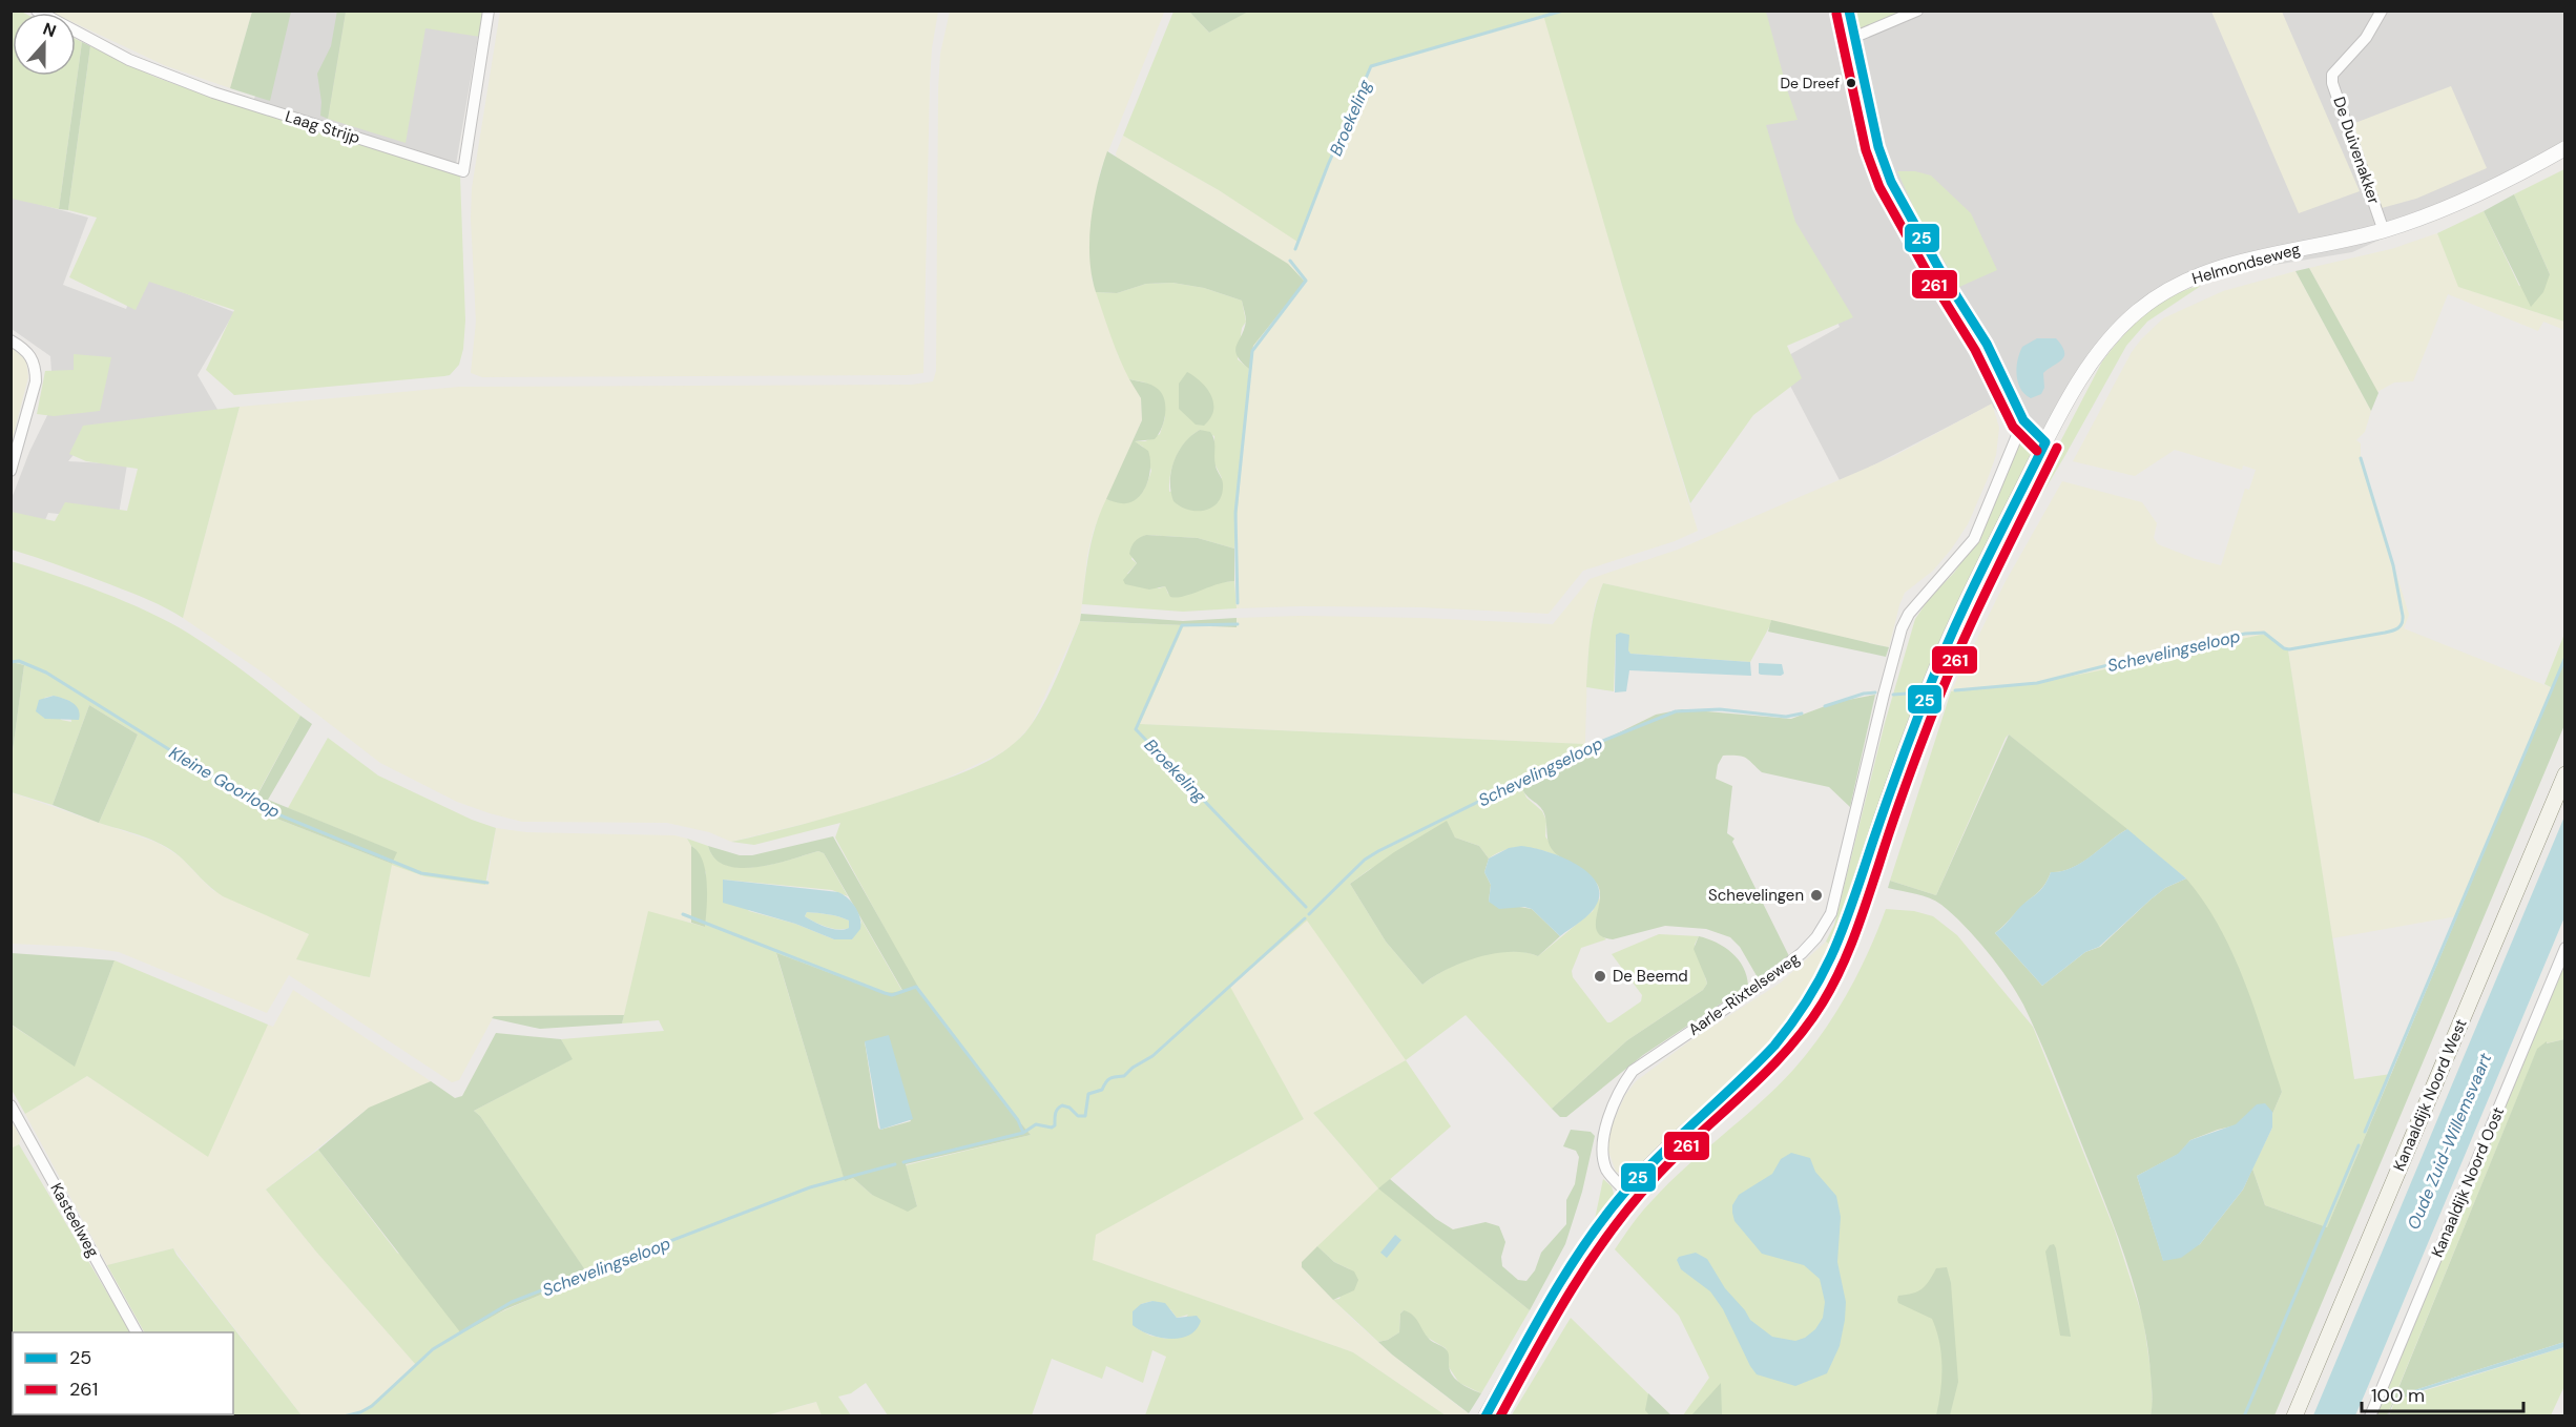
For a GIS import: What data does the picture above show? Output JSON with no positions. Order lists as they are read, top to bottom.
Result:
{
  "streets": {
    "main road": ["Kanaaldijk Noord West"],
    "street": [
      "Laag Strijp",
      "De Duivenakker",
      "Helmondseweg",
      "Aarle-Rixtelseweg",
      "Kanaaldijk Noord Oost",
      "Kasteelweg"
    ]
  },
  "crossings": [
    ["De Duivenakker", "Helmondseweg"],
    ["Helmondseweg", "Aarle-Rixtelseweg"]
  ],
  "water": [
    "Broekeling",
    "Schevelingseloop",
    "Kleine Goorloop",
    "Oude Zuid-Willemsvaart"
  ],
  "places": ["De Dreef", "Schevelingen", "De Beemd"],
  "lines": ["transit line 25", "transit line 261"],
  "legend": ["25", "261"],
  "scale_bar": "100 m",
  "north": "top"
}
